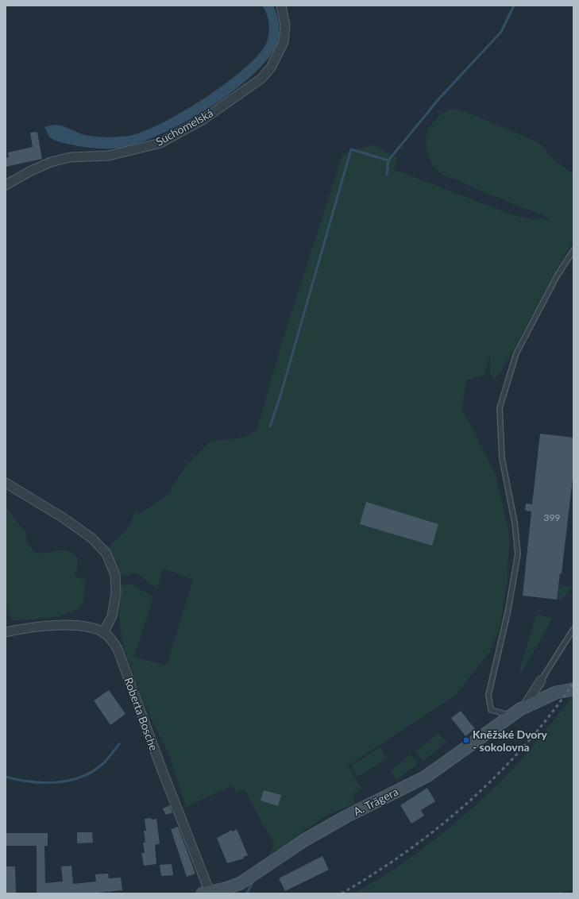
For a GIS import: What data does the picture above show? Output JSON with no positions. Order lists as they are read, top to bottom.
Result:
{
  "streets": {
    "street": ["Suchomelská", "Roberta Bosche", "A. Trägera"]
  },
  "crossings": [
    ["Roberta Bosche", "A. Trägera"]
  ],
  "places": {
    "transit": ["Kněžské Dvory - sokolovna"]
  },
  "house_numbers": ["399"]
}
